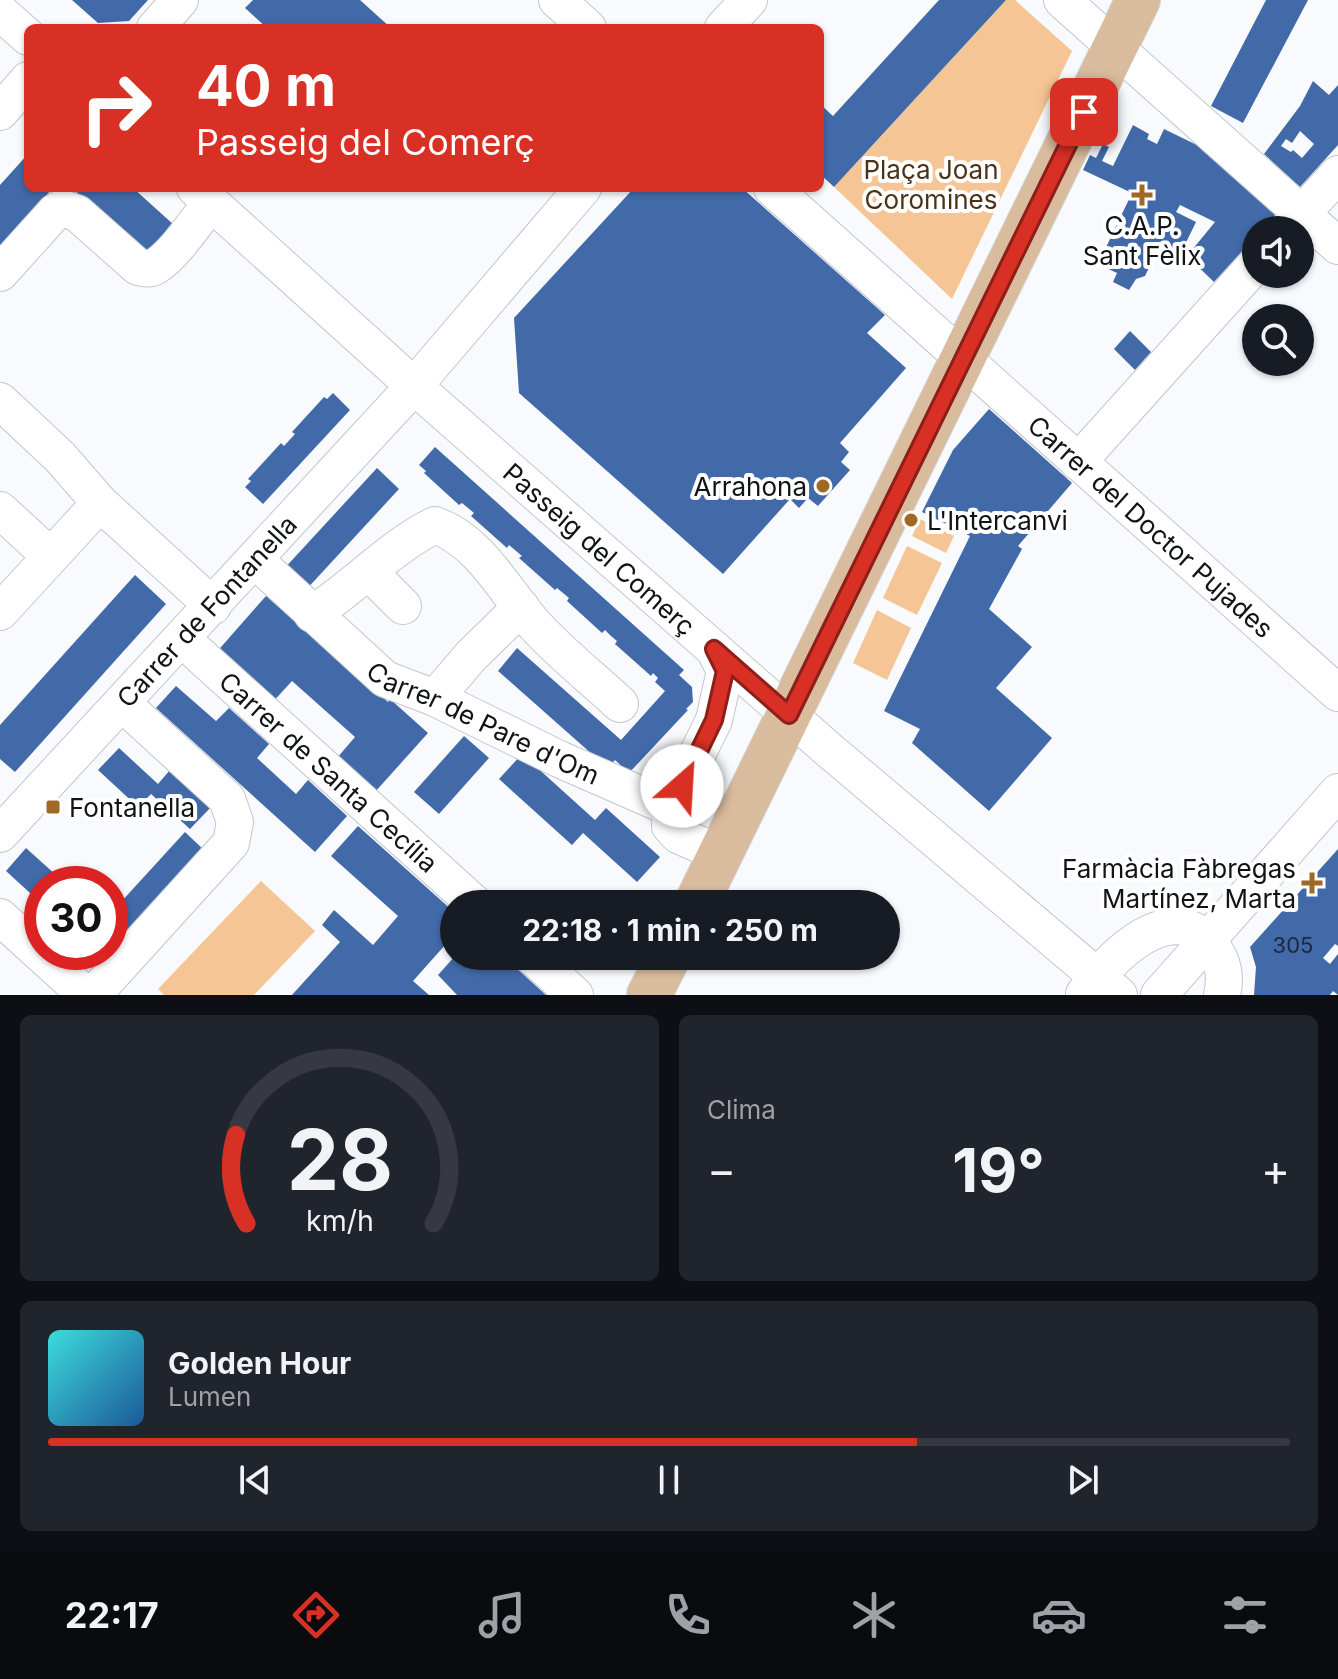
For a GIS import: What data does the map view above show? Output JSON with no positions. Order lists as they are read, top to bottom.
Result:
{
  "streets": {
    "street": [
      "Carrer del Doctor Pujades",
      "Passeig del Comerç",
      "Carrer de Fontanella",
      "Carrer de Pare d'Om",
      "Carrer de Santa Cecília"
    ]
  },
  "crossings": [
    ["Passeig del Comerç", "Carrer de Fontanella"],
    ["Carrer de Fontanella", "Carrer de Pare d'Om"],
    ["Carrer de Fontanella", "Carrer de Santa Cecília"]
  ],
  "parks": ["Plaça Joan Coromines"],
  "places": {
    "health": ["C.A.P. Sant Fèlix", "Farmàcia Fàbregas Martínez, Marta"],
    "other": ["Arrahona", "L'Intercanvi"],
    "transit": ["Fontanella"]
  },
  "house_numbers": ["305"],
  "page": {
    "turn": ["40 m", "Passeig del Comerç"],
    "limit": "30",
    "trip": "22:18 · 1 min · 250 m",
    "tile": "Clima",
    "heat": ["−", "19°", "+"],
    "song": ["Golden Hour", "Lumen"],
    "tabs": "22:17",
    "gauge": ["28", "km/h"]
  }
}
